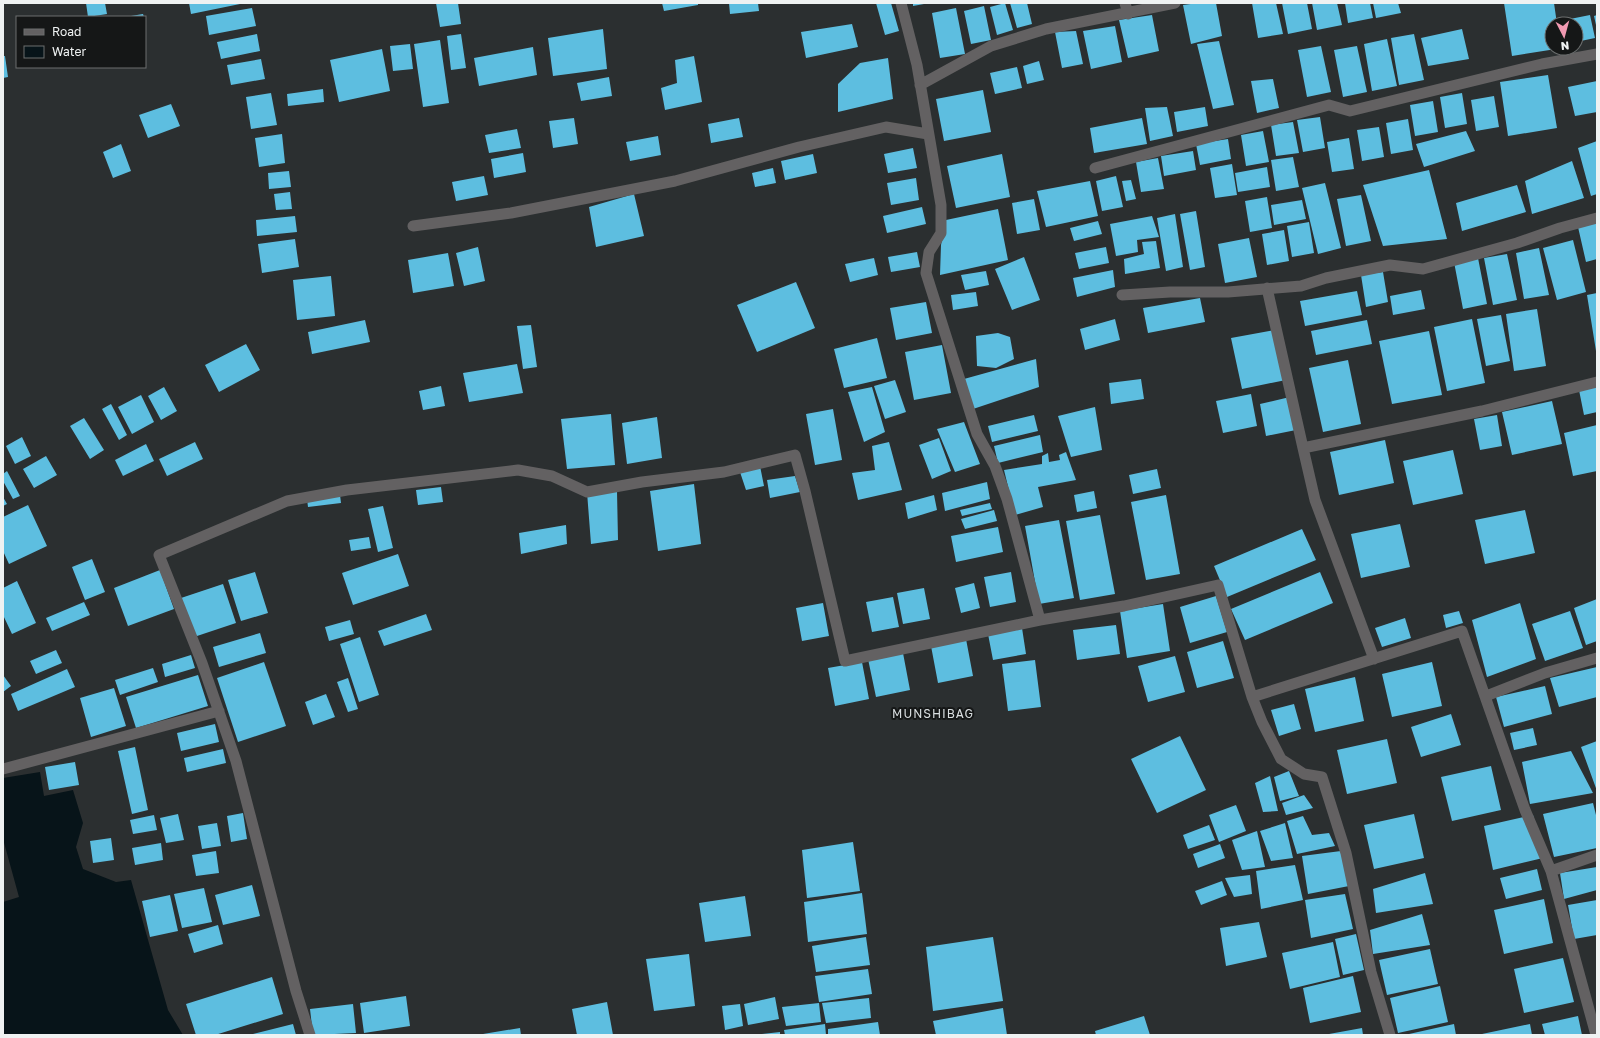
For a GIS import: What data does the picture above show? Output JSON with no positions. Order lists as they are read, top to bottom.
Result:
{
  "districts": ["MUNSHIBAG"],
  "legend": ["Road", "Water"],
  "north": "bottom"
}
